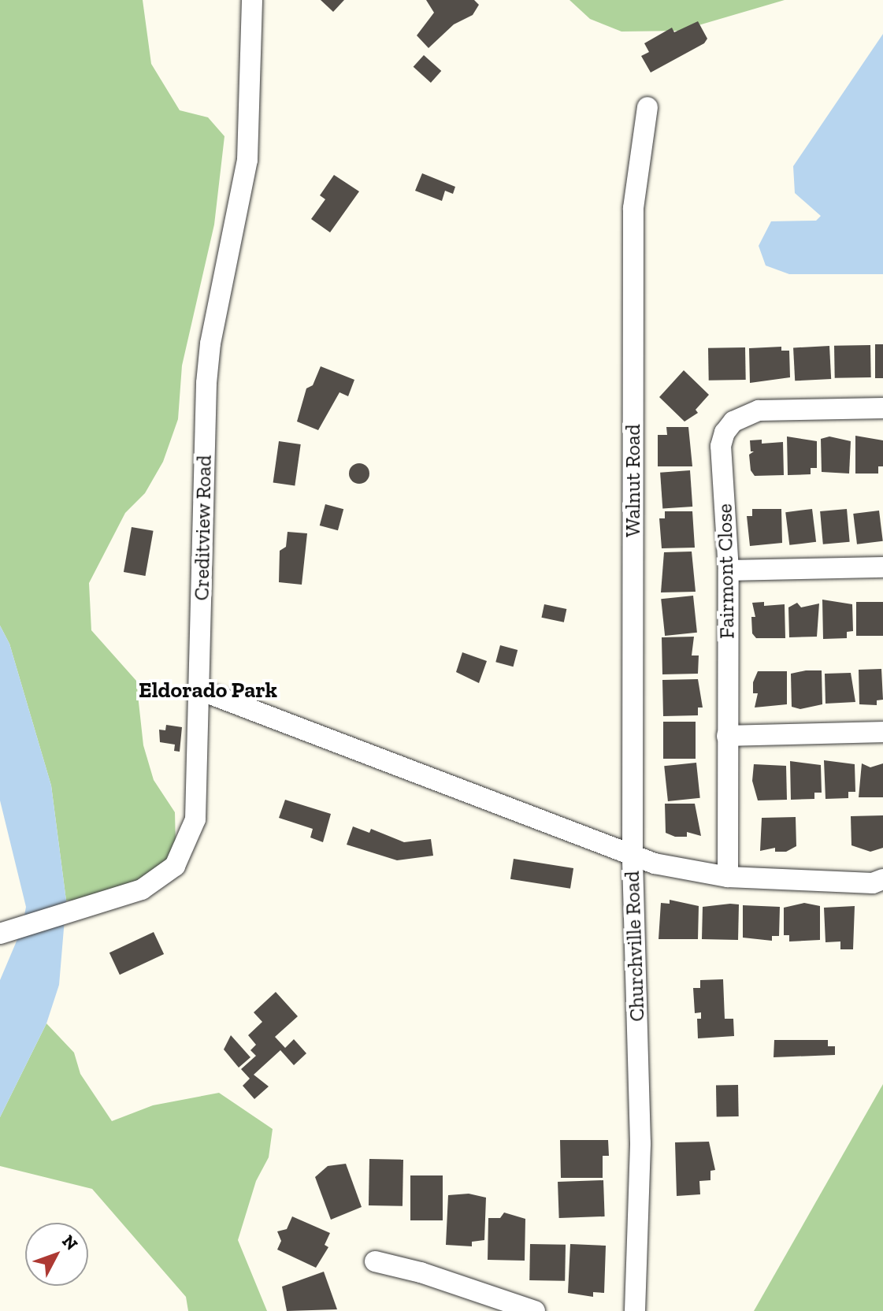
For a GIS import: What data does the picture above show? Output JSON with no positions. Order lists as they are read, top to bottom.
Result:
{
  "streets": {
    "street": [
      "Walnut Road",
      "Creditview Road",
      "Fairmont Close",
      "Churchville Road"
    ]
  },
  "crossings": [
    ["Walnut Road", "Churchville Road"],
    ["Creditview Road", "Churchville Road"]
  ],
  "districts": ["Eldorado Park"],
  "north": "top right"
}
